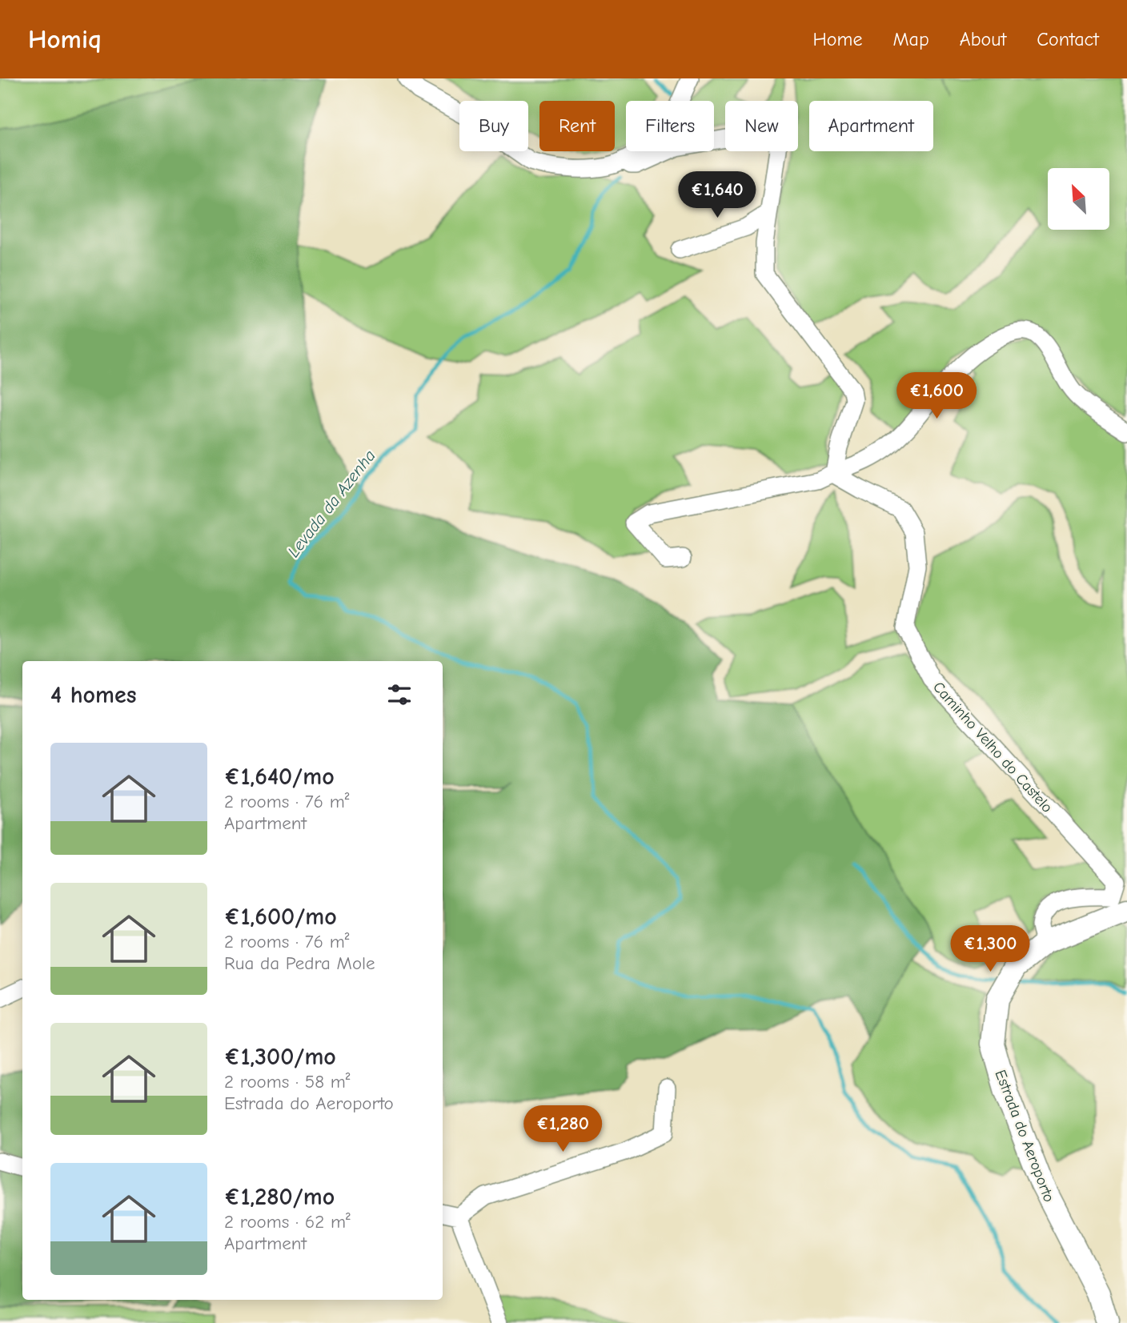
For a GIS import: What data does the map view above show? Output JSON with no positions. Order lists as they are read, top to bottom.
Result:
{
  "streets": {
    "main road": ["Estrada do Aeroporto"],
    "street": ["Caminho Velho do Castelo"]
  },
  "crossings": [
    ["Caminho Velho do Castelo", "Estrada do Aeroporto"]
  ],
  "water": ["Levada da Azenha"],
  "north": "top left",
  "page": {
    "header": "Homiq",
    "nav": [
      "Home",
      "Map",
      "About",
      "Contact"
    ],
    "chip": [
      "Buy",
      "Rent",
      "Filters",
      "New",
      "Apartment"
    ],
    "price": [
      "€1,640",
      "€1,600",
      "€1,300",
      "€1,280"
    ],
    "heading": "4 homes",
    "list": [
      {
        "name": "€1,640/mo",
        "note": "2 rooms · 76 m² · Apartment"
      },
      {
        "name": "€1,600/mo",
        "note": "2 rooms · 76 m² · Rua da Pedra Mole"
      },
      {
        "name": "€1,300/mo",
        "note": "2 rooms · 58 m² · Estrada do Aeroporto"
      },
      {
        "name": "€1,280/mo",
        "note": "2 rooms · 62 m² · Apartment"
      }
    ]
  }
}
